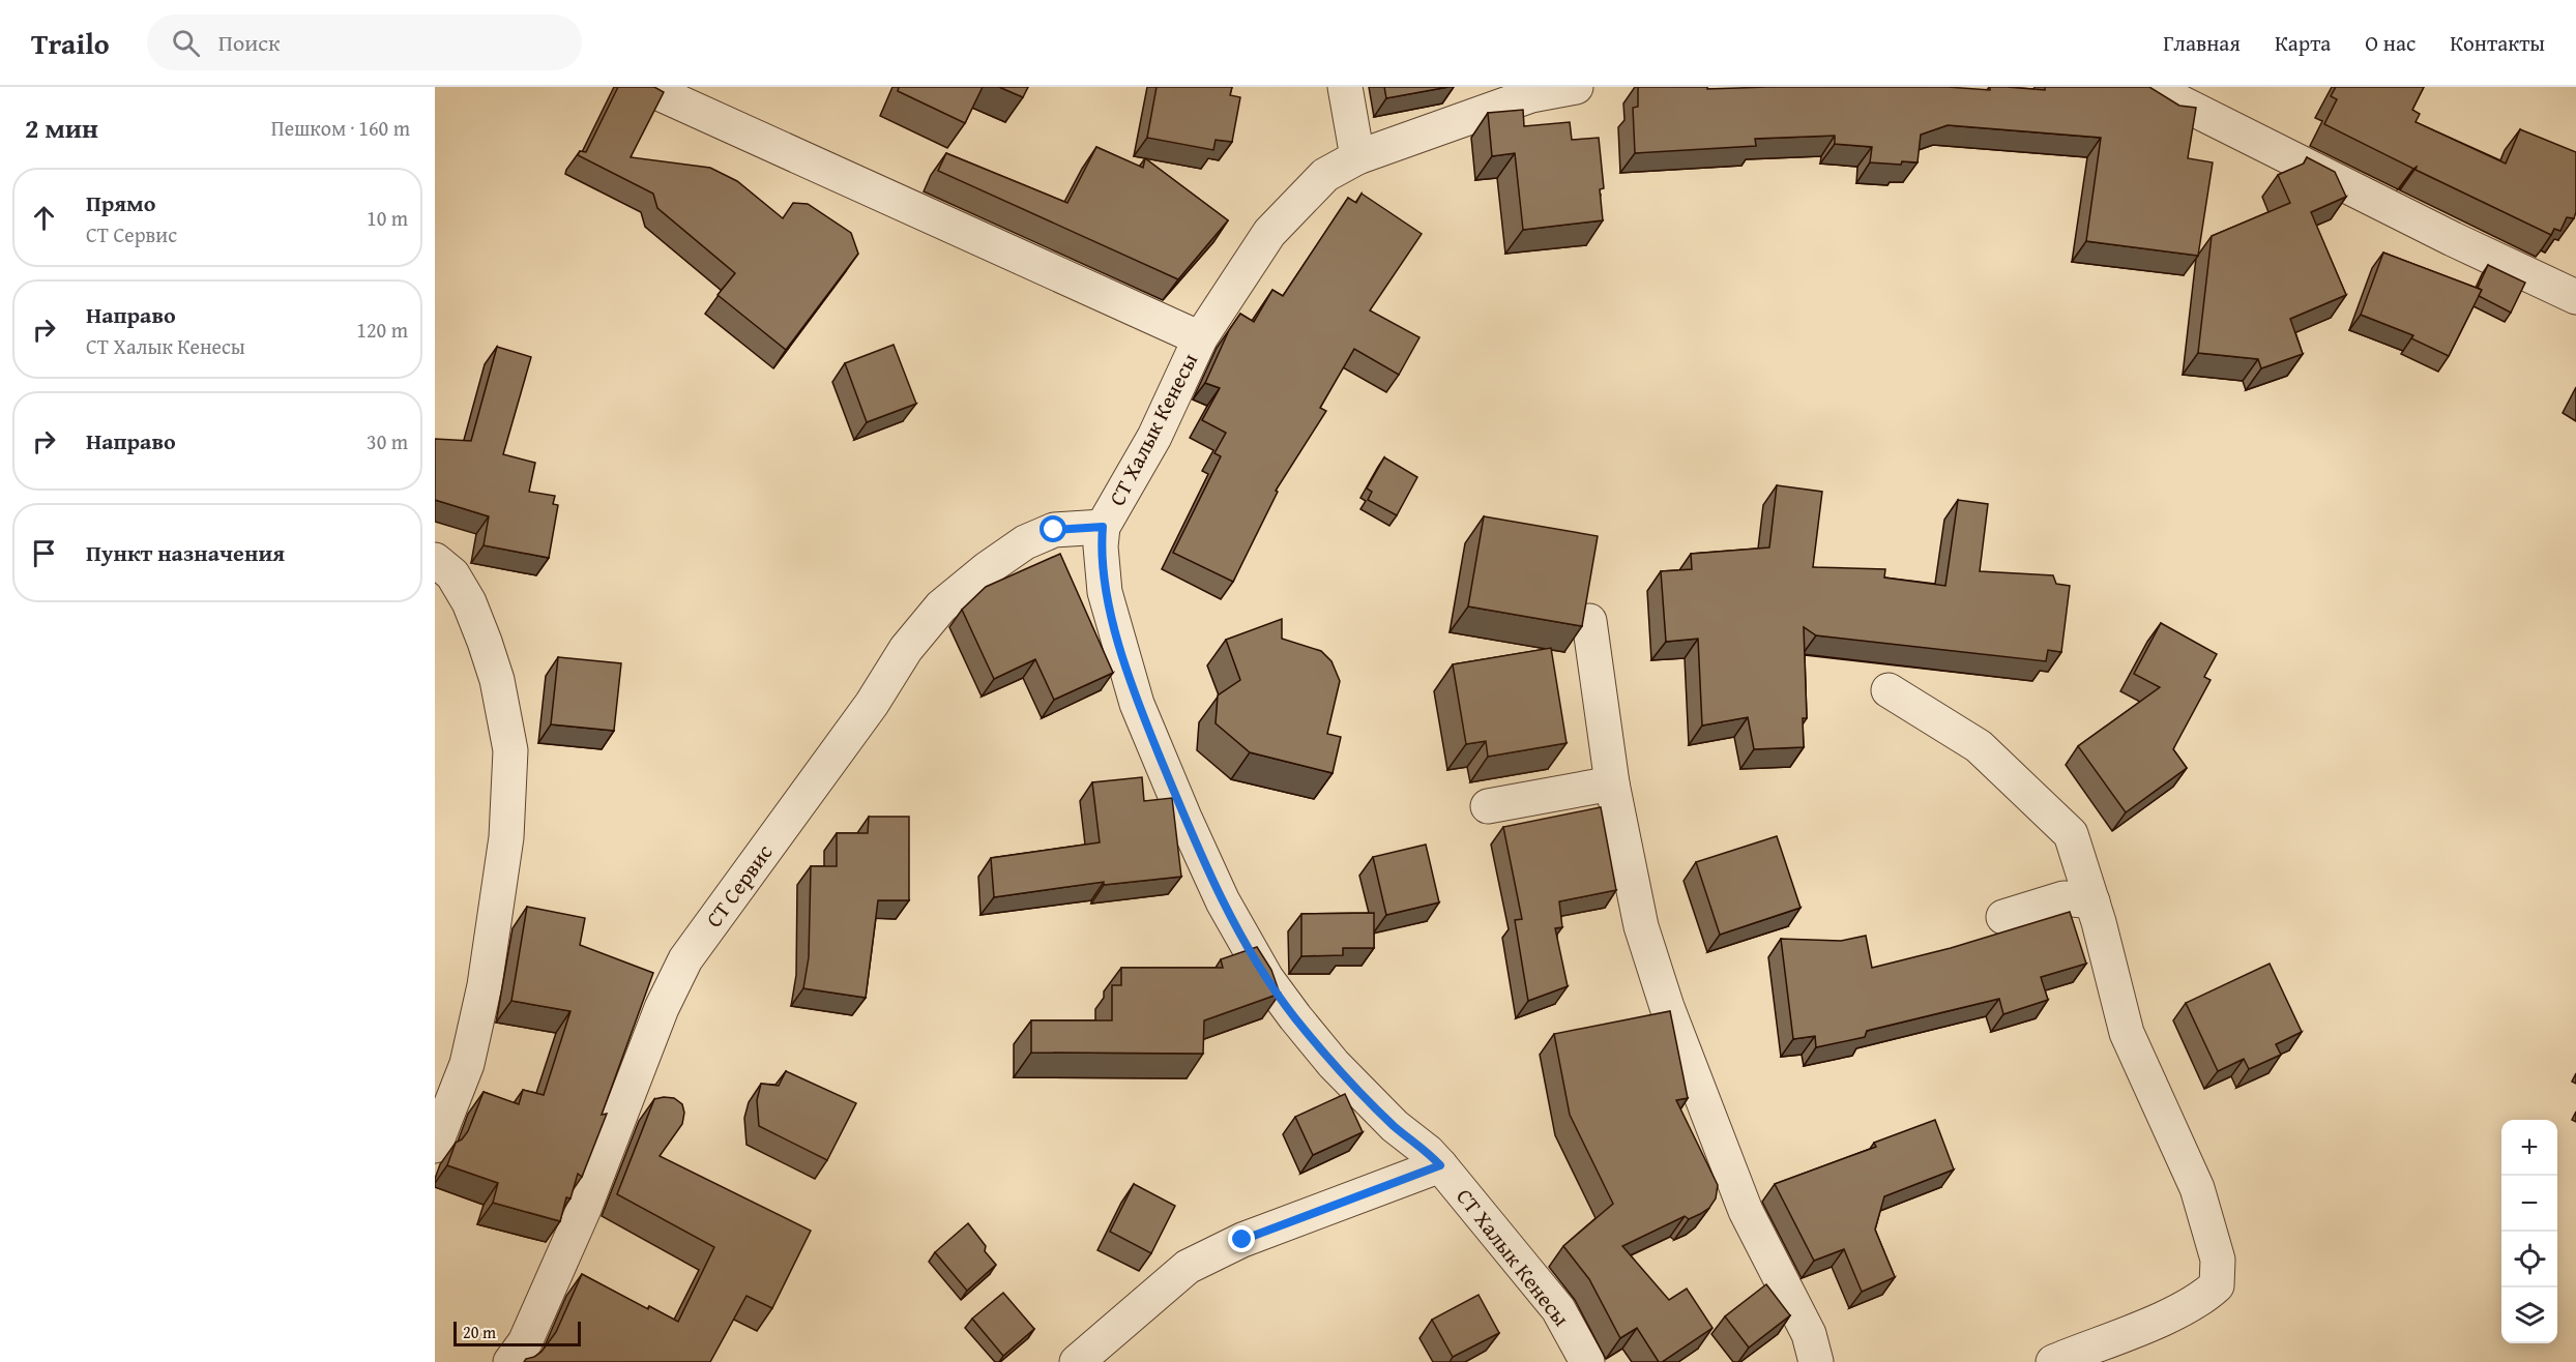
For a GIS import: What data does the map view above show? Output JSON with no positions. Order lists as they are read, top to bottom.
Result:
{
  "streets": {
    "street": ["СТ Халык Кенесы", "СТ Сервис"]
  },
  "crossings": [
    ["СТ Халык Кенесы", "СТ Сервис"]
  ],
  "scale_bar": "20 m",
  "page": {
    "header": "Trailo",
    "search": "Поиск",
    "nav": [
      "Главная",
      "Карта",
      "О нас",
      "Контакты"
    ],
    "heading": ["2 мин", "Пешком · 160 m"],
    "list": [
      ["Прямо", "СТ Сервис", "10 m"],
      ["Направо", "СТ Халык Кенесы", "120 m"],
      ["Направо", "30 m"],
      "Пункт назначения"
    ],
    "map_buttons": ["+", "−"],
    "scale": "20 m"
  }
}
